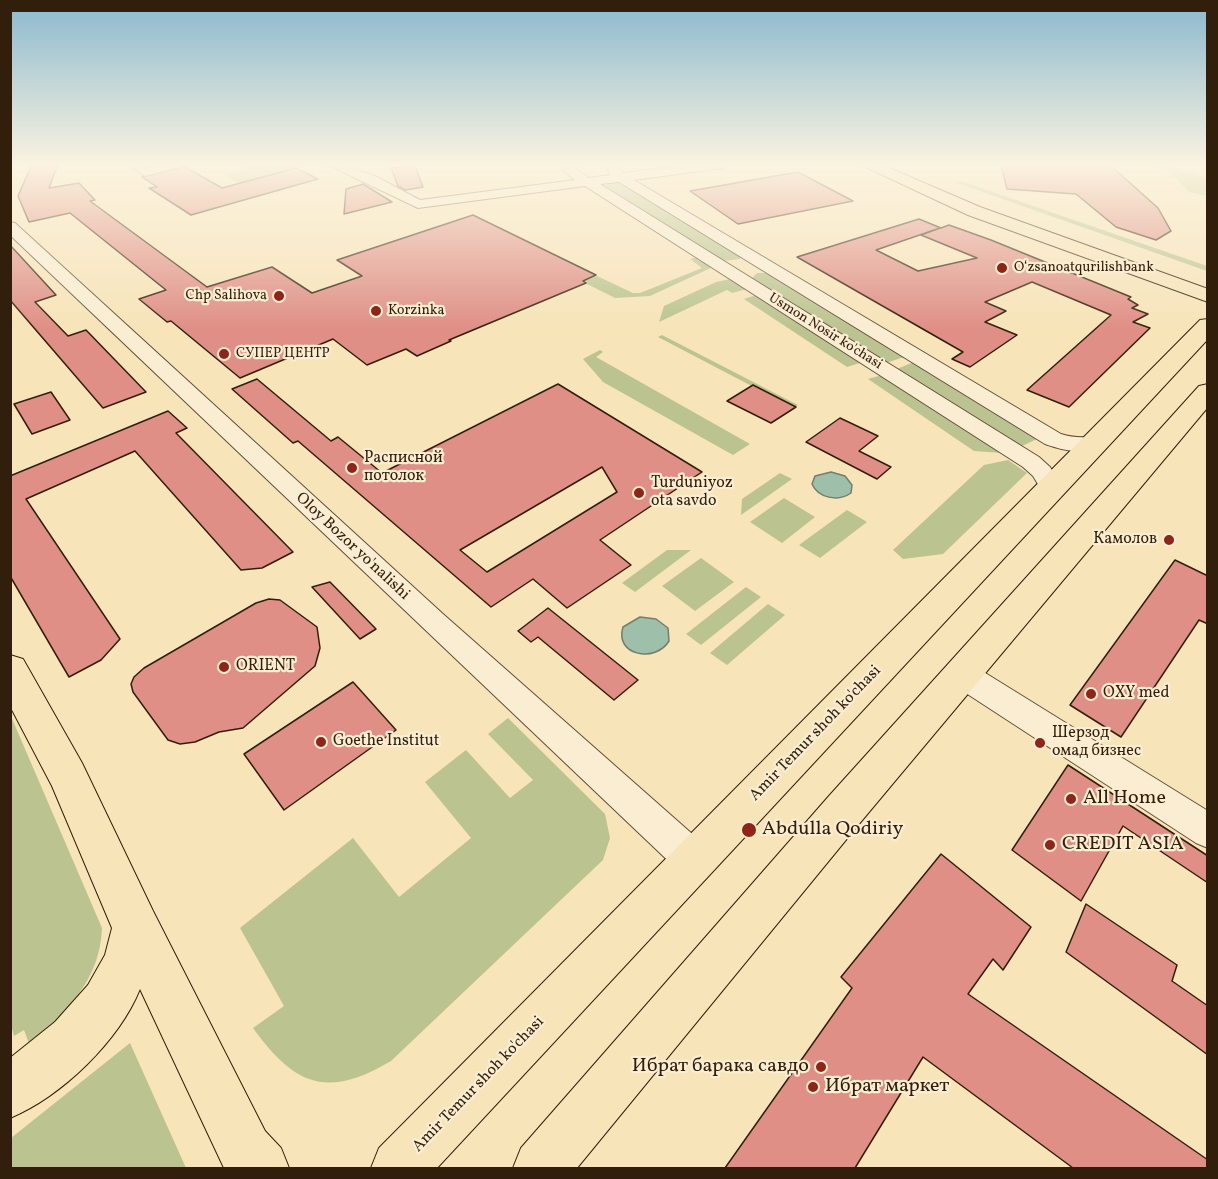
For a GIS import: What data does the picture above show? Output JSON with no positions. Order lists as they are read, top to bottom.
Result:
{
  "streets": {
    "main road": ["Amir Temur shoh ko'chasi"],
    "street": ["Usmon Nosir ko'chasi", "Oloy Bozor yo'nalishi"]
  },
  "crossings": [
    ["Usmon Nosir ko'chasi", "Amir Temur shoh ko'chasi"],
    ["Oloy Bozor yo'nalishi", "Amir Temur shoh ko'chasi"]
  ],
  "places": [
    "Oʻzsanoatqurilishbank",
    "Chp Salihova",
    "Korzinka",
    "СУПЕР ЦЕНТР",
    "Расписной потолок",
    "Turduniyoz ota savdo",
    "Камолов",
    "ORIENT",
    "OXY med",
    "Goethe Institut",
    "Шерзод омад бизнес",
    "All Home",
    "Abdulla Qodiriy",
    "CREDIT ASIA",
    "Ибрат барака савдо",
    "Ибрат маркет"
  ]
}
